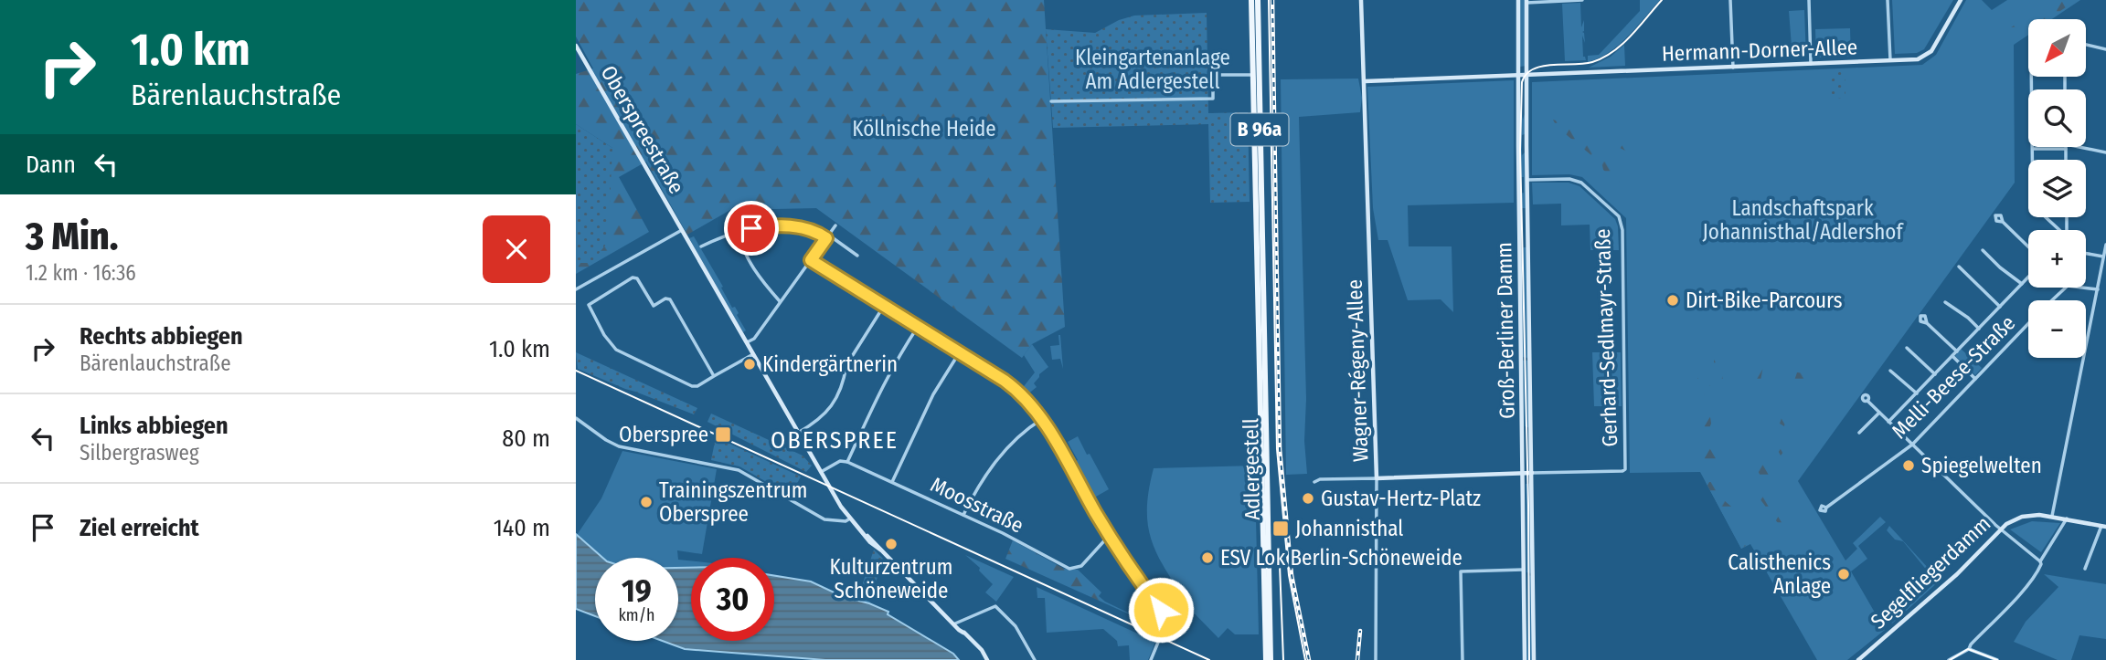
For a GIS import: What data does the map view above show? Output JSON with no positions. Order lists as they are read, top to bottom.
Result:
{
  "streets": {
    "main road": [
      "Hermann-Dorner-Allee",
      "Oberspreestraße",
      "B 96a",
      "Groß-Berliner Damm",
      "Wagner-Régeny-Allee",
      "Adlergestell",
      "Segelfliegerdamm"
    ],
    "street": ["Gerhard-Sedlmayr-Straße", "Melli-Beese-Straße", "Moosstraße"]
  },
  "crossings": [
    ["Hermann-Dorner-Allee", "Groß-Berliner Damm"],
    ["Hermann-Dorner-Allee", "Wagner-Régeny-Allee"],
    ["Groß-Berliner Damm", "Gerhard-Sedlmayr-Straße"]
  ],
  "districts": ["OBERSPREE"],
  "parks": ["Kleingartenanlage Am Adlergestell", "Köllnische Heide", "Landschaftspark Johannisthal/Adlershof"],
  "places": {
    "other": [
      "Dirt-Bike-Parcours",
      "Kindergärtnerin",
      "Spiegelwelten",
      "Gustav-Hertz-Platz",
      "Trainingszentrum Oberspree",
      "Kulturzentrum Schöneweide",
      "ESV Lok Berlin-Schöneweide",
      "Calisthenics Anlage"
    ],
    "transit": ["Oberspree", "Johannisthal"]
  },
  "north": "bottom left",
  "page": {
    "turn": ["1.0 km", "Bärenlauchstraße"],
    "map_buttons": ["+", "−"],
    "then": "Dann",
    "heading": ["3 Min.", "1.2 km · 16:36"],
    "list": [
      {
        "name": "Rechts abbiegen",
        "note": "Bärenlauchstraße",
        "value": "1.0 km"
      },
      {
        "name": "Links abbiegen",
        "note": "Silbergrasweg",
        "value": "80 m"
      },
      {
        "name": "Ziel erreicht",
        "value": "140 m"
      }
    ],
    "speed": "19 km/h",
    "limit": "30"
  }
}
